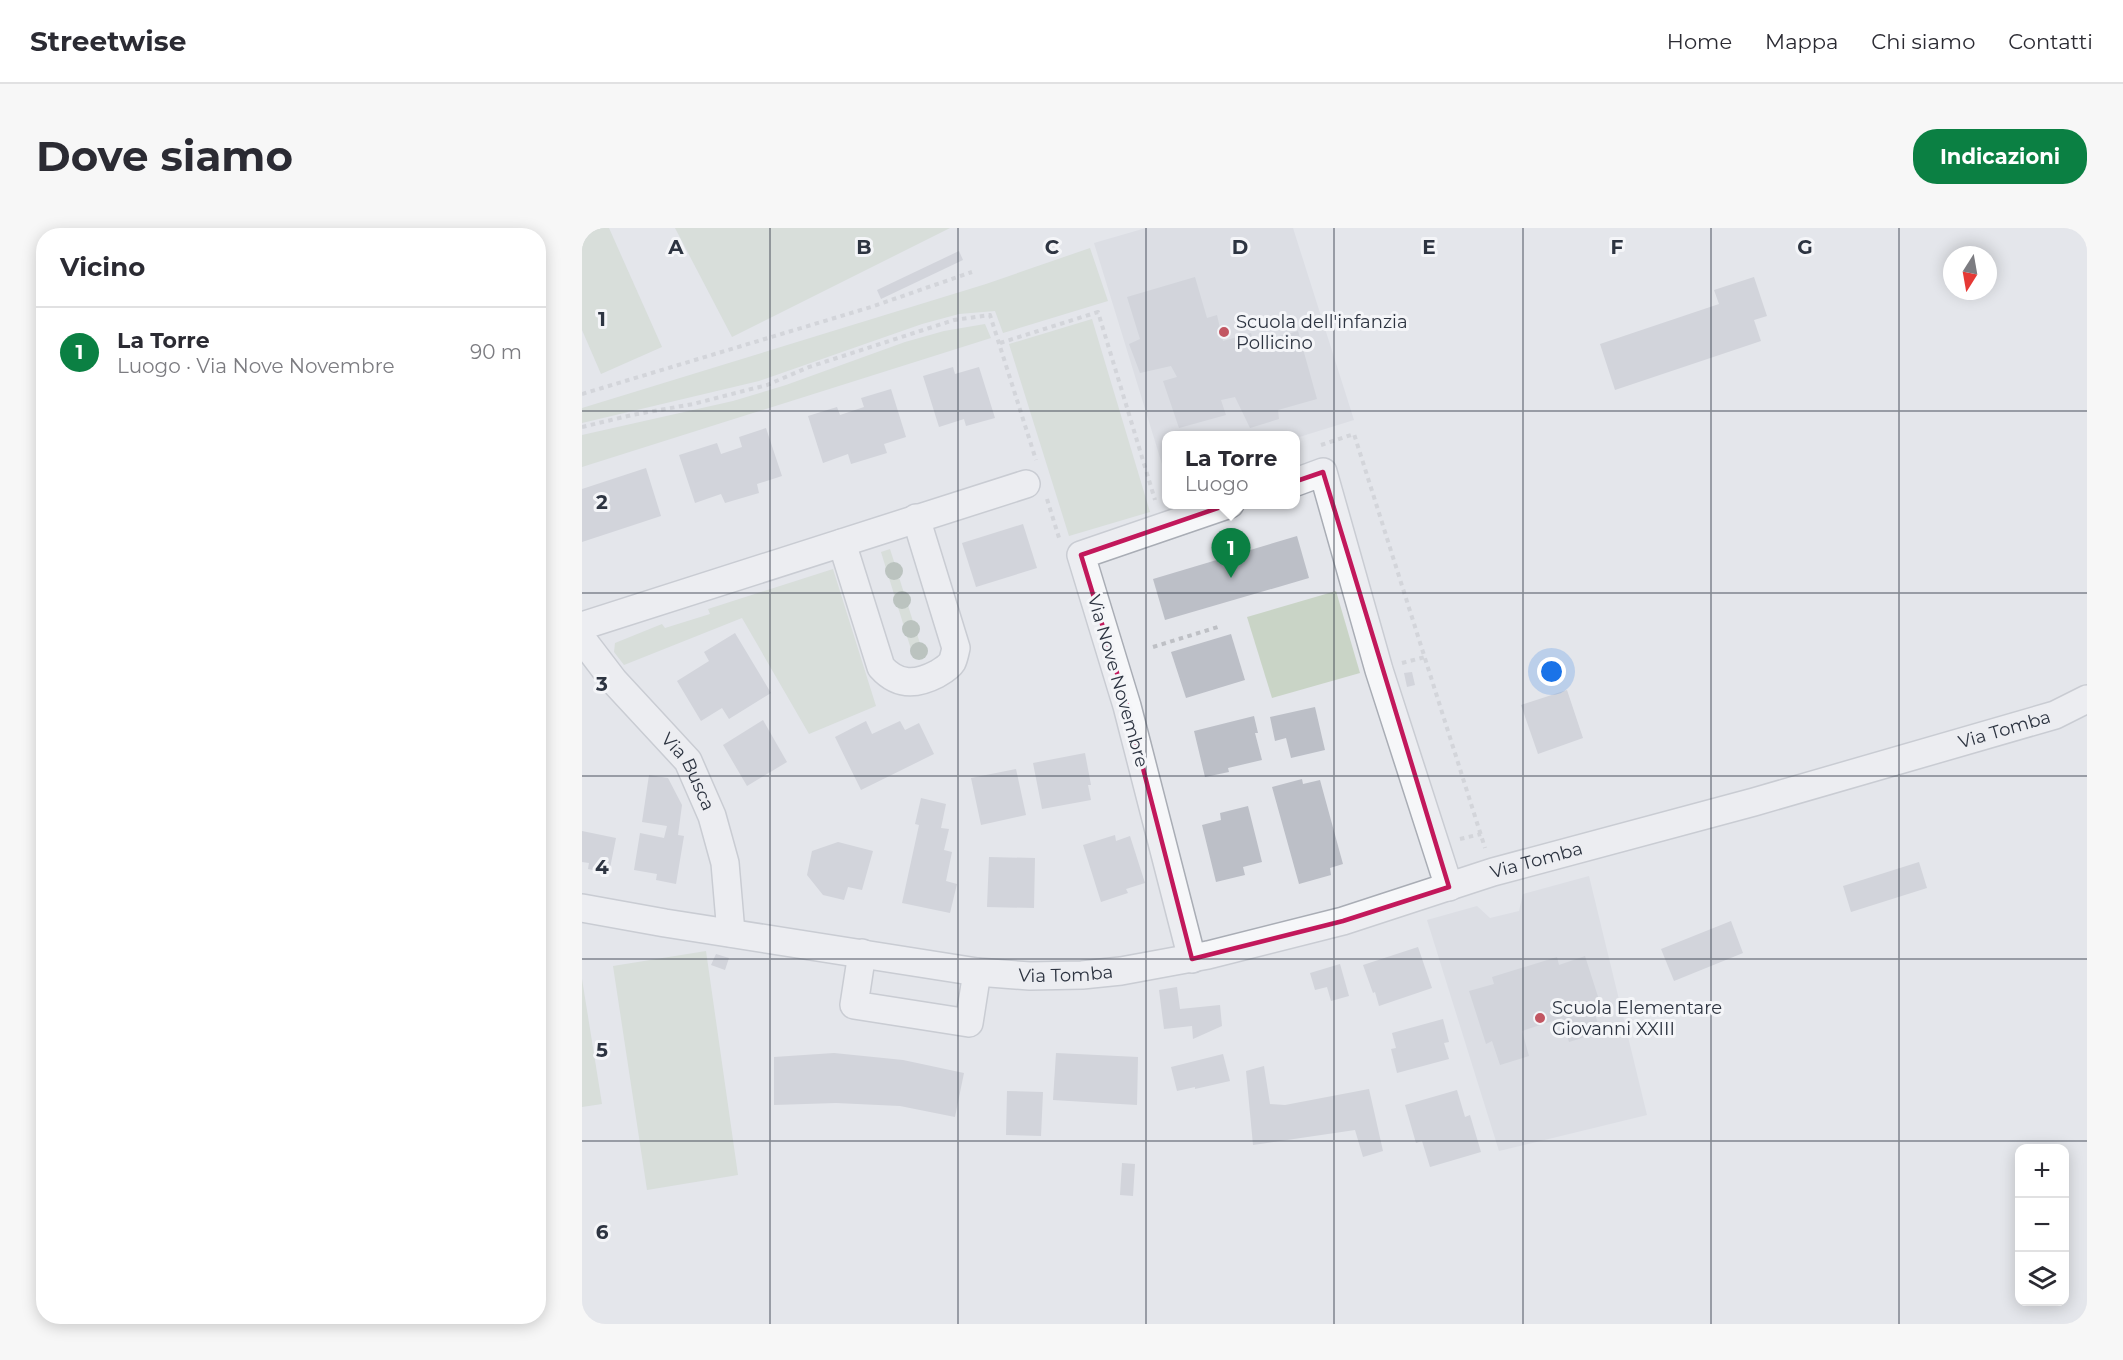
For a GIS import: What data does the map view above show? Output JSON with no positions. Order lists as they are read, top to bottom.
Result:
{
  "streets": {
    "street": ["Via Nove Novembre", "Via Tomba", "Via Busca"]
  },
  "crossings": [
    ["Via Nove Novembre", "Via Tomba"],
    ["Via Tomba", "Via Busca"]
  ],
  "places": ["Scuola dell'infanzia Pollicino", "Scuola Elementare Giovanni XXIII"],
  "north": "bottom",
  "page": {
    "header": "Streetwise",
    "nav": [
      "Home",
      "Mappa",
      "Chi siamo",
      "Contatti"
    ],
    "buttons": "Indicazioni",
    "title": "Dove siamo",
    "heading": "Vicino",
    "list": [
      {
        "mark": "1",
        "name": "La Torre",
        "note": "Luogo · Via Nove Novembre",
        "value": "90 m"
      }
    ],
    "popup": ["La Torre", "Luogo"],
    "pins": "1",
    "map_buttons": ["+", "−"]
  },
  "grid": {
    "columns": [
      "A",
      "B",
      "C",
      "D",
      "E",
      "F",
      "G"
    ],
    "rows": [
      "1",
      "2",
      "3",
      "4",
      "5",
      "6"
    ]
  }
}
